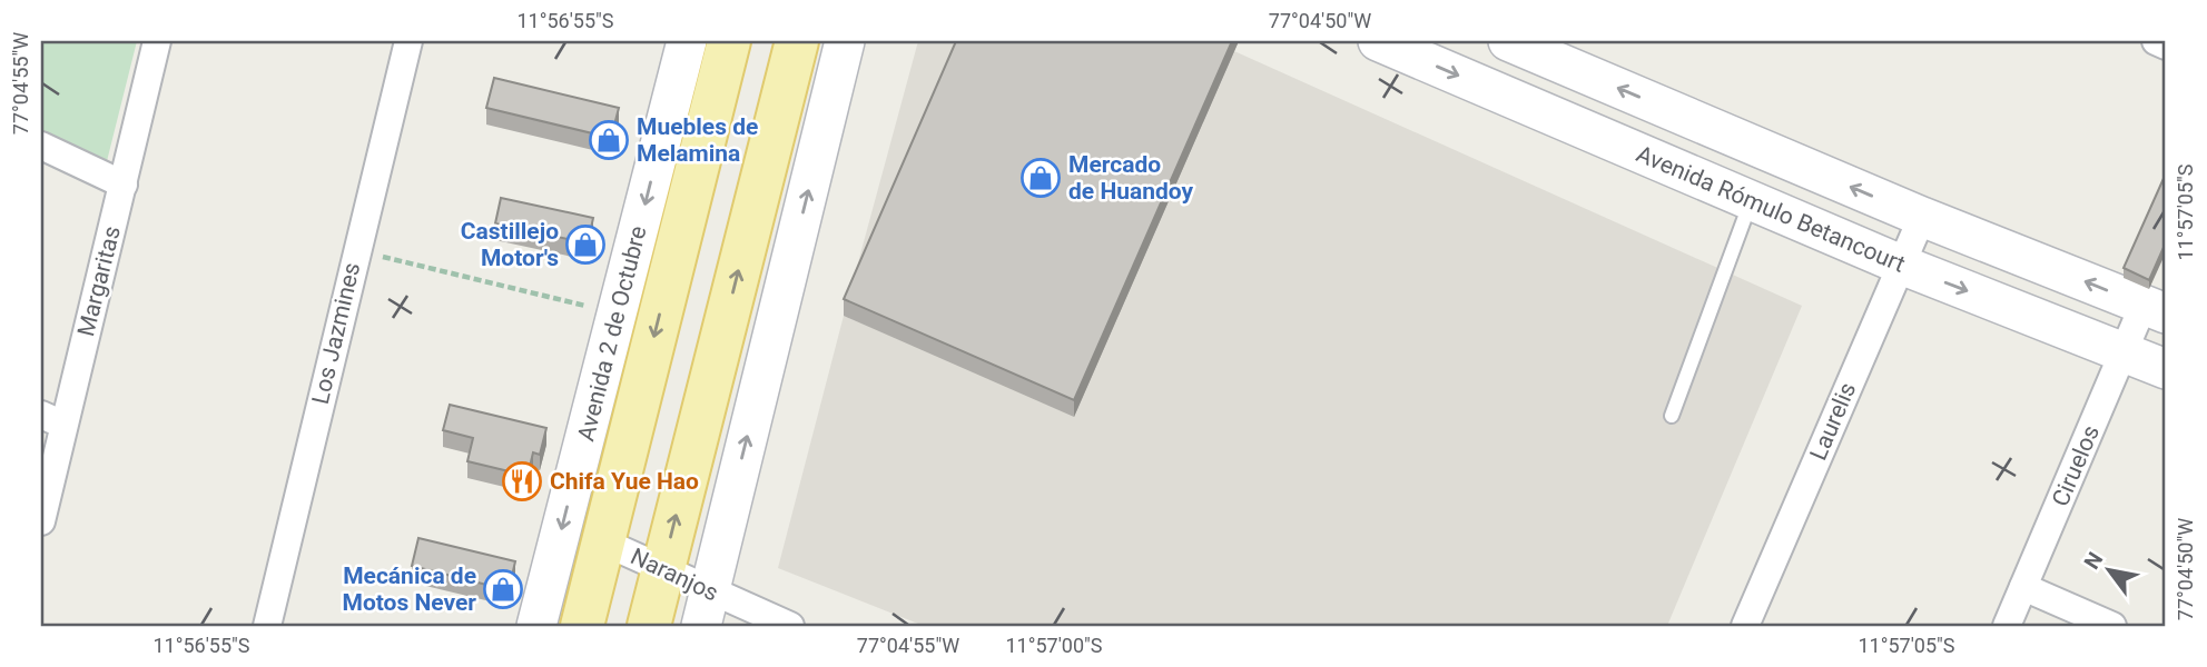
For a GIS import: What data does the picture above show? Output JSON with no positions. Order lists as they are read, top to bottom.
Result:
{
  "streets": {
    "main road": ["Avenida 2 de Octubre"],
    "street": [
      "Avenida Rómulo Betancourt",
      "Margaritas",
      "Los Jazmines",
      "Laurelis",
      "Ciruelos",
      "Naranjos"
    ]
  },
  "crossings": [
    ["Avenida Rómulo Betancourt", "Laurelis"],
    ["Avenida Rómulo Betancourt", "Ciruelos"],
    ["Avenida 2 de Octubre", "Naranjos"]
  ],
  "places": {
    "shop": [
      "Muebles de Melamina",
      "Mercado de Huandoy",
      "Castillejo Motor's",
      "Mecánica de Motos Never"
    ],
    "restaurant": ["Chifa Yue Hao"]
  },
  "north": "top left",
  "coordinates": [
    "11°56'55\"S",
    "77°04'50\"W",
    "77°04'55\"W",
    "11°57'05\"S",
    "11°57'00\"S"
  ]
}
